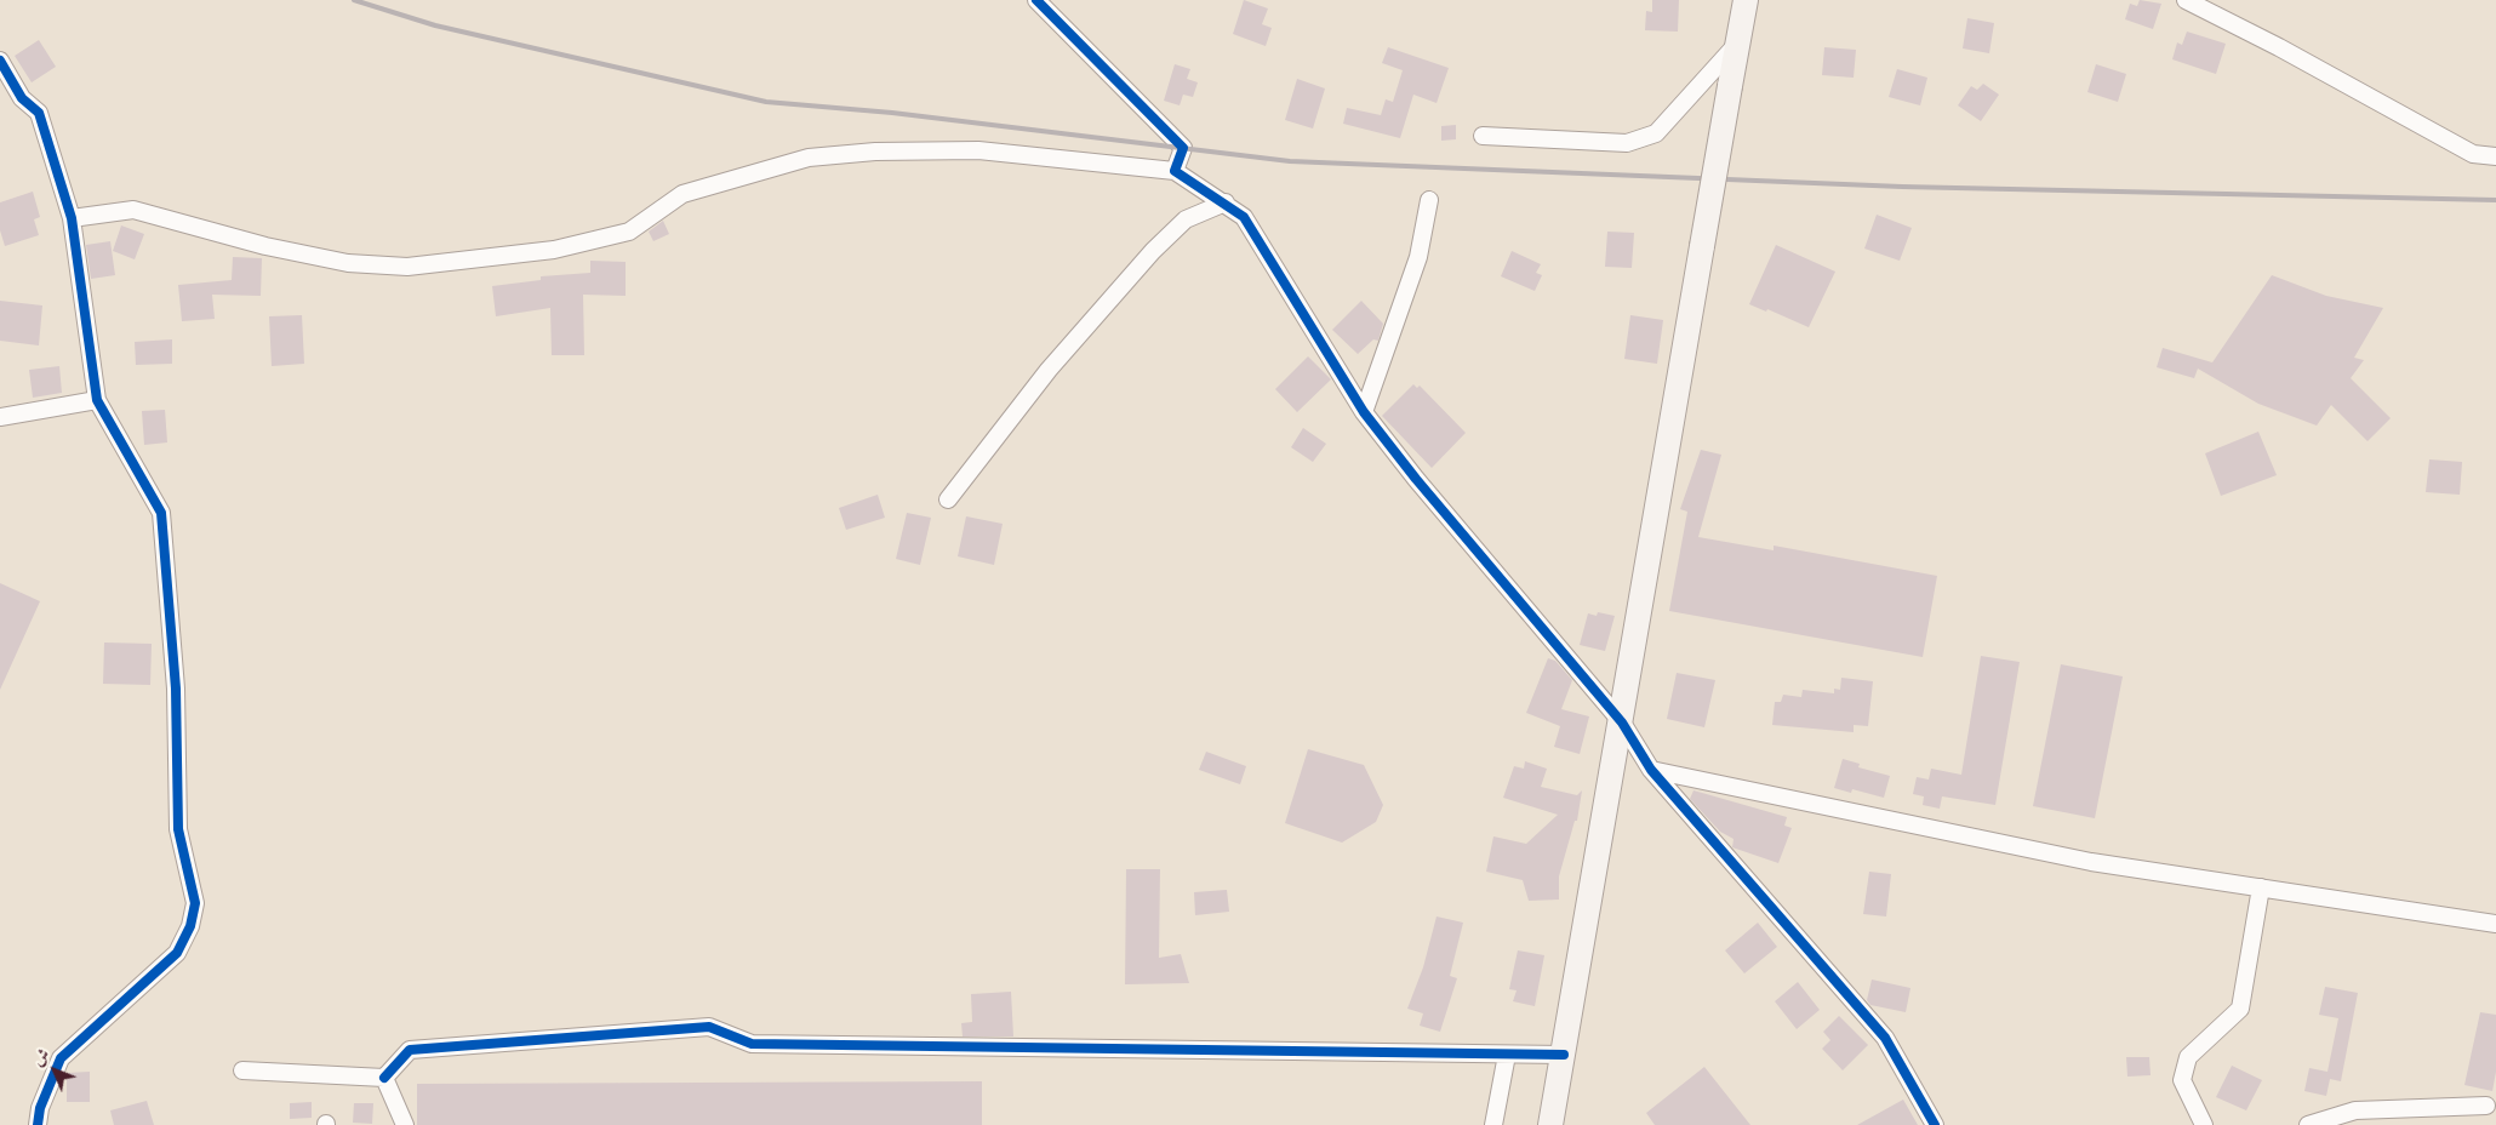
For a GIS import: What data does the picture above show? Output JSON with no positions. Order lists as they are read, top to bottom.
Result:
{
  "north": "top left"
}
